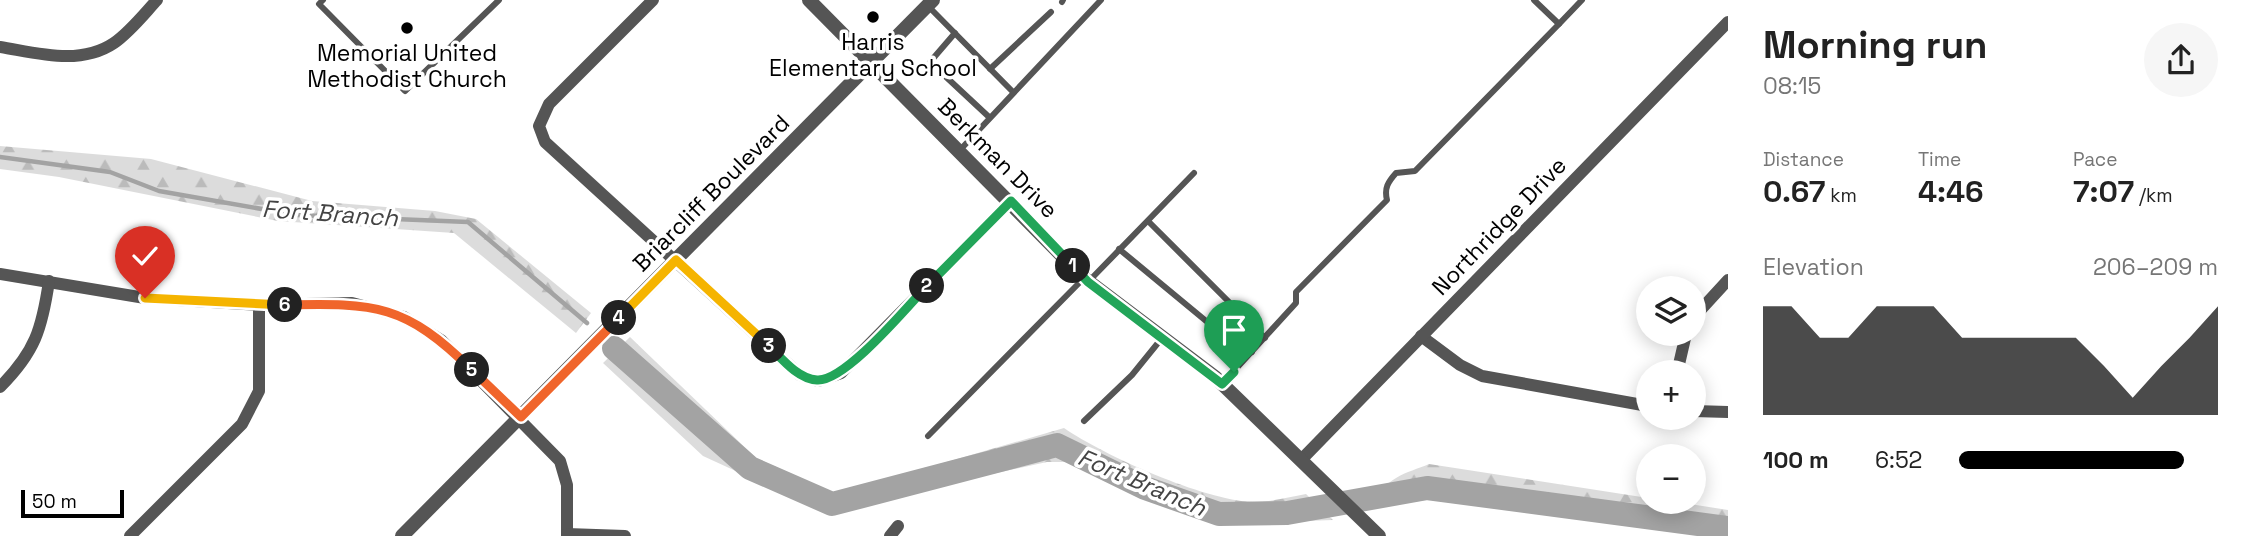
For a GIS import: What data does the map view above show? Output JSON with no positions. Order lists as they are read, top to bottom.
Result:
{
  "streets": {
    "street": ["Berkman Drive", "Briarcliff Boulevard", "Northridge Drive"]
  },
  "crossings": [
    ["Berkman Drive", "Briarcliff Boulevard"],
    ["Berkman Drive", "Northridge Drive"]
  ],
  "water": ["Fort Branch"],
  "places": ["Harris Elementary School", "Memorial United Methodist Church"],
  "scale_bar": "50 m",
  "page": {
    "heading": ["Morning run", "08:15"],
    "stats": [
      ["Distance", "0.67 km"],
      ["Time", "4:46"],
      ["Pace", "7:07 /km"]
    ],
    "chart": ["Elevation", "206–209 m"],
    "pins": [
      "1",
      "2",
      "6",
      "4",
      "3",
      "5"
    ],
    "map_buttons": ["+", "−"],
    "list": [
      {
        "name": "100 m",
        "note": "6:52"
      }
    ],
    "scale": "50 m"
  }
}
